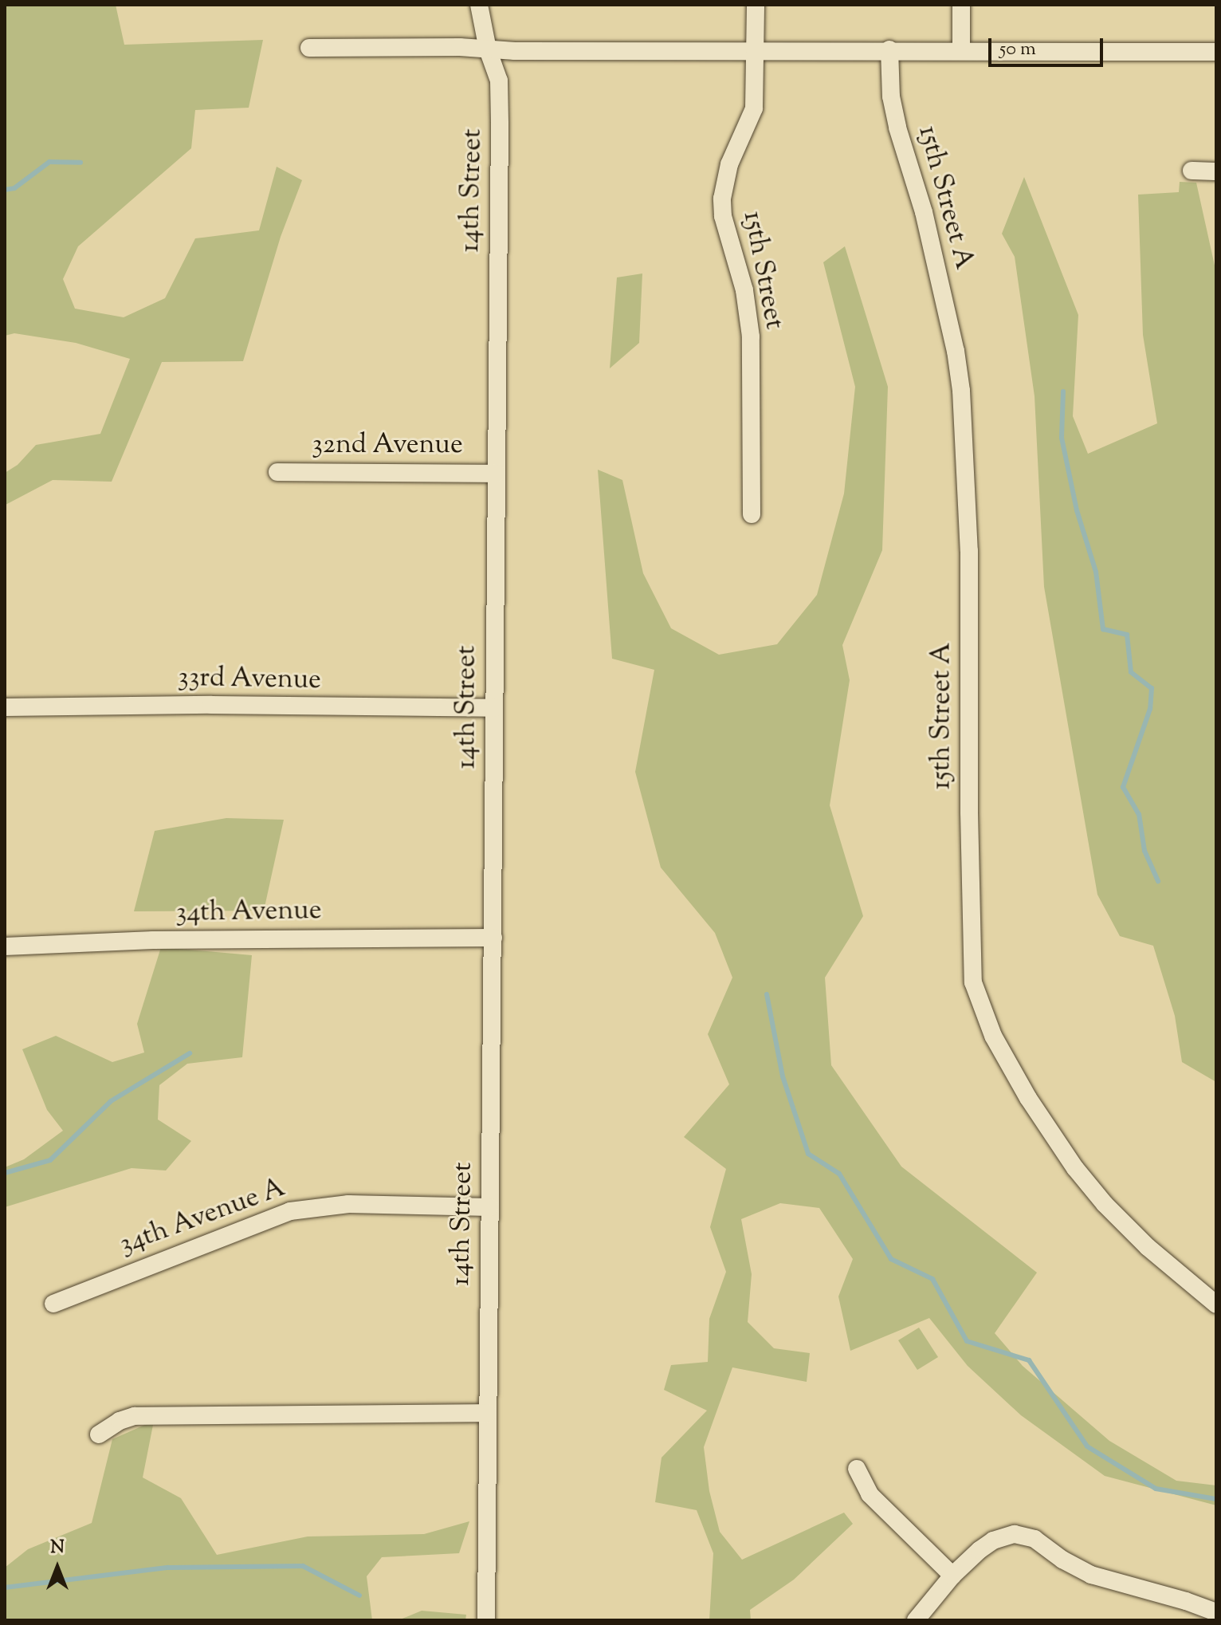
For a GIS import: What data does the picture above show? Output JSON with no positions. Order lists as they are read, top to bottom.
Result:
{
  "streets": {
    "street": [
      "14th Street",
      "15th Street A",
      "15th Street",
      "32nd Avenue",
      "33rd Avenue",
      "34th Avenue",
      "34th Avenue A"
    ]
  },
  "crossings": [
    ["14th Street", "32nd Avenue"],
    ["14th Street", "33rd Avenue"],
    ["14th Street", "34th Avenue"],
    ["14th Street", "34th Avenue A"]
  ],
  "scale_bar": "50 m",
  "north": "top"
}
